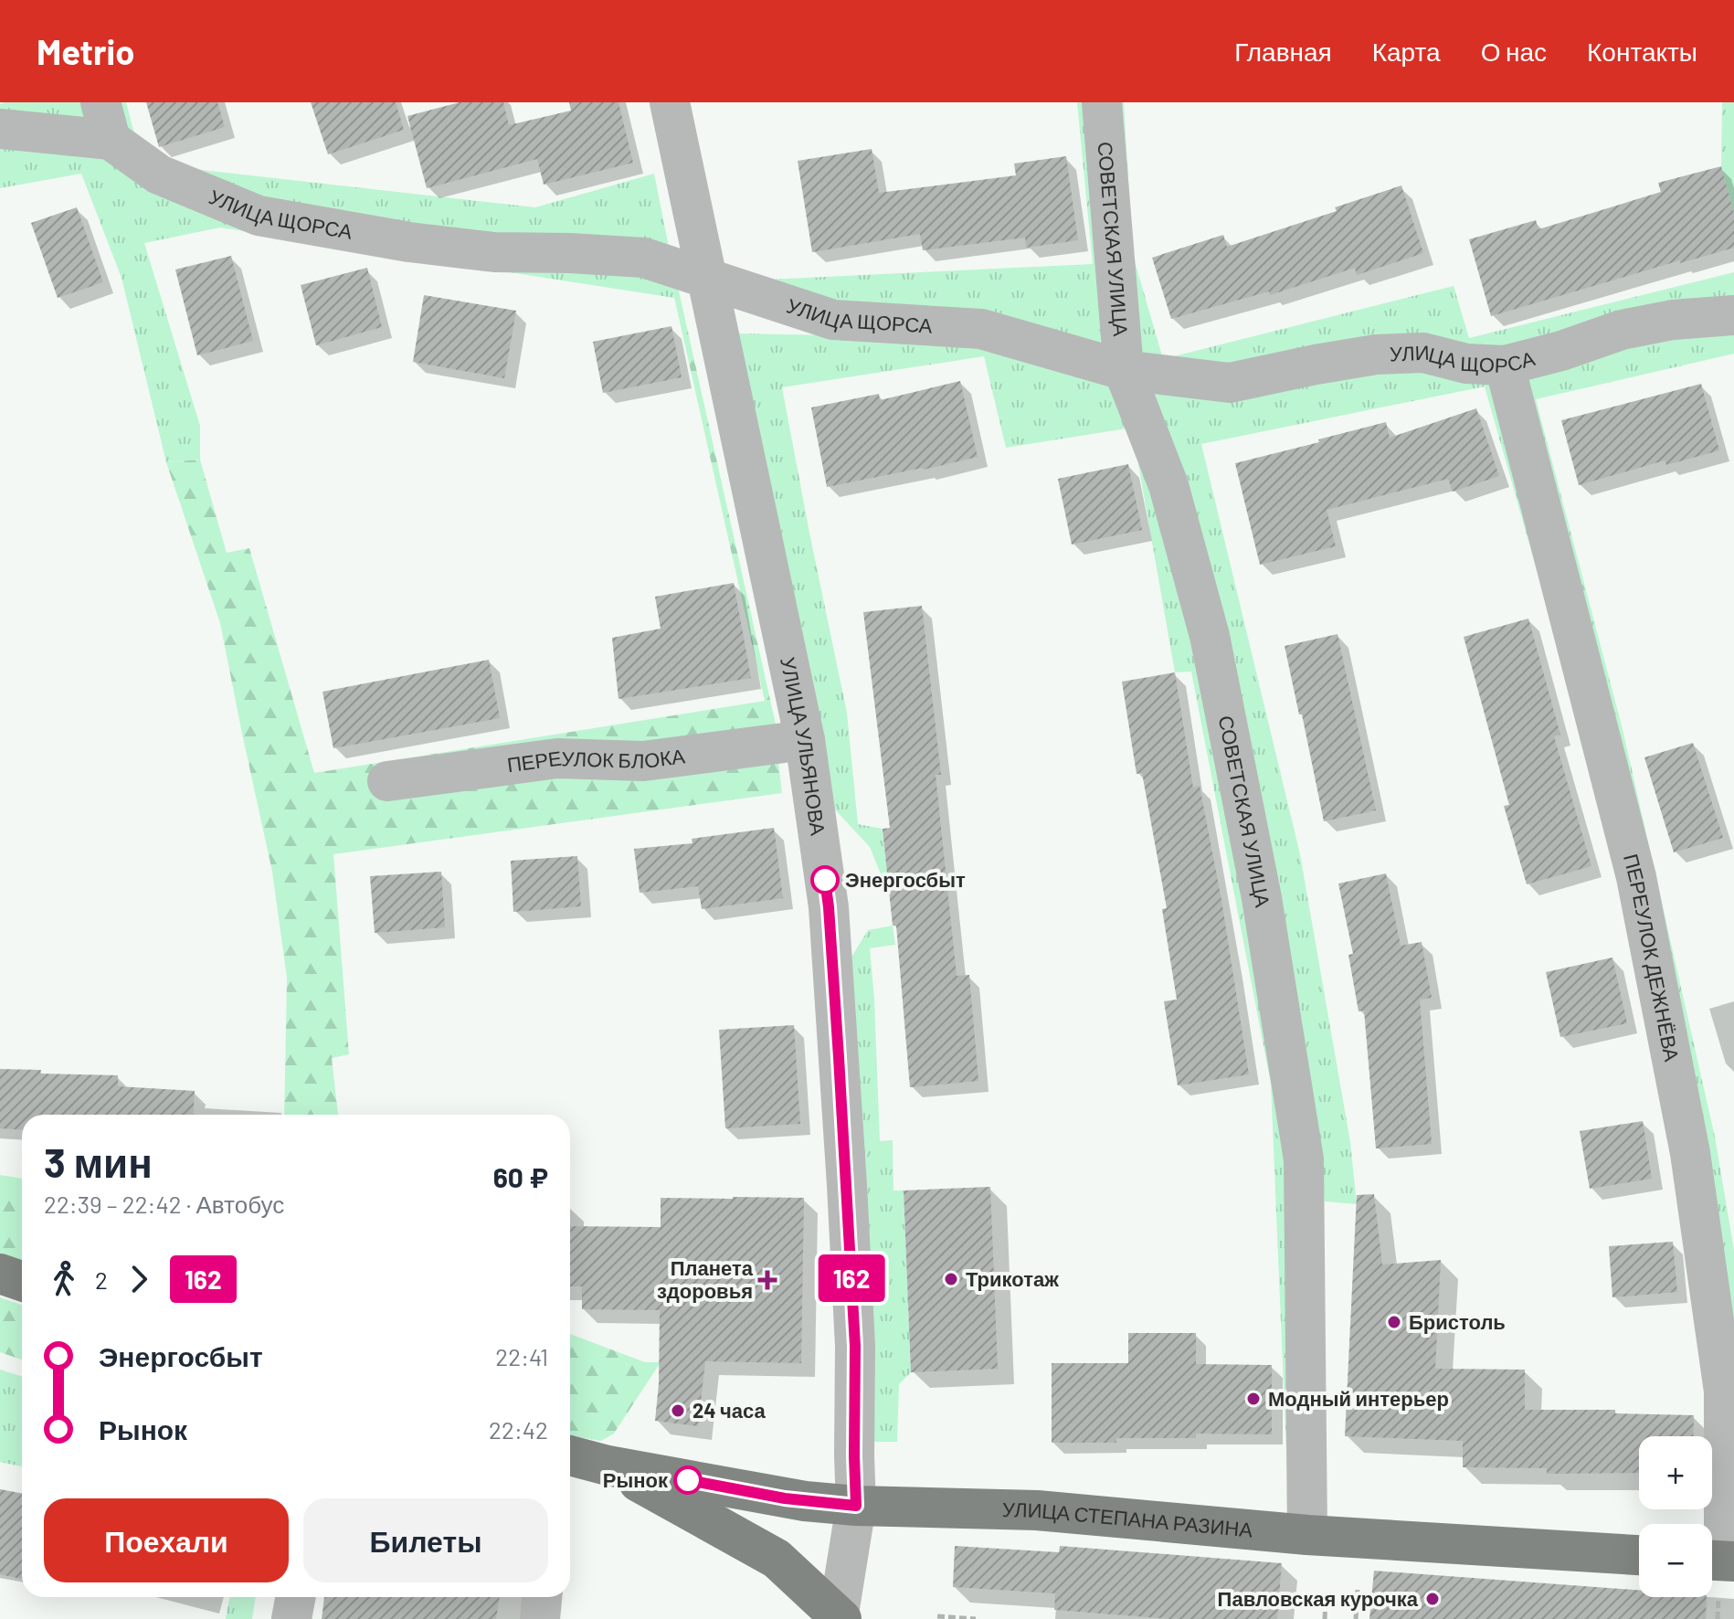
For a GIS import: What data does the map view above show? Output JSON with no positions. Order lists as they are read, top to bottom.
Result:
{
  "streets": {
    "main road": ["УЛИЦА СТЕПАНА РАЗИНА"],
    "street": [
      "УЛИЦА ЩОРСА",
      "СОВЕТСКАЯ УЛИЦА",
      "УЛИЦА УЛЬЯНОВА",
      "ПЕРЕУЛОК БЛОКА",
      "ПЕРЕУЛОК ДЕЖНЁВА"
    ]
  },
  "crossings": [
    ["УЛИЦА ЩОРСА", "СОВЕТСКАЯ УЛИЦА"],
    ["УЛИЦА ЩОРСА", "УЛИЦА УЛЬЯНОВА"],
    ["УЛИЦА ЩОРСА", "ПЕРЕУЛОК ДЕЖНЁВА"],
    ["СОВЕТСКАЯ УЛИЦА", "УЛИЦА СТЕПАНА РАЗИНА"],
    ["УЛИЦА УЛЬЯНОВА", "ПЕРЕУЛОК БЛОКА"],
    ["УЛИЦА УЛЬЯНОВА", "УЛИЦА СТЕПАНА РАЗИНА"]
  ],
  "places": {
    "other": [
      "Энергосбыт",
      "Трикотаж",
      "Бристоль",
      "Модный интерьер",
      "24 часа",
      "Рынок",
      "Павловская курочка"
    ],
    "health": ["Планета здоровья"]
  },
  "lines": ["bus line 162"],
  "page": {
    "header": "Metrio",
    "nav": [
      "Главная",
      "Карта",
      "О нас",
      "Контакты"
    ],
    "on_map": "162",
    "heading": ["3 мин", "22:39 – 22:42 · Автобус", "60 ₽"],
    "legs": ["2", "162"],
    "list": [
      {
        "name": "Энергосбыт",
        "value": "22:41"
      },
      {
        "name": "Рынок",
        "value": "22:42"
      }
    ],
    "map_buttons": ["+", "−"],
    "buttons": ["Поехали", "Билеты"]
  }
}
